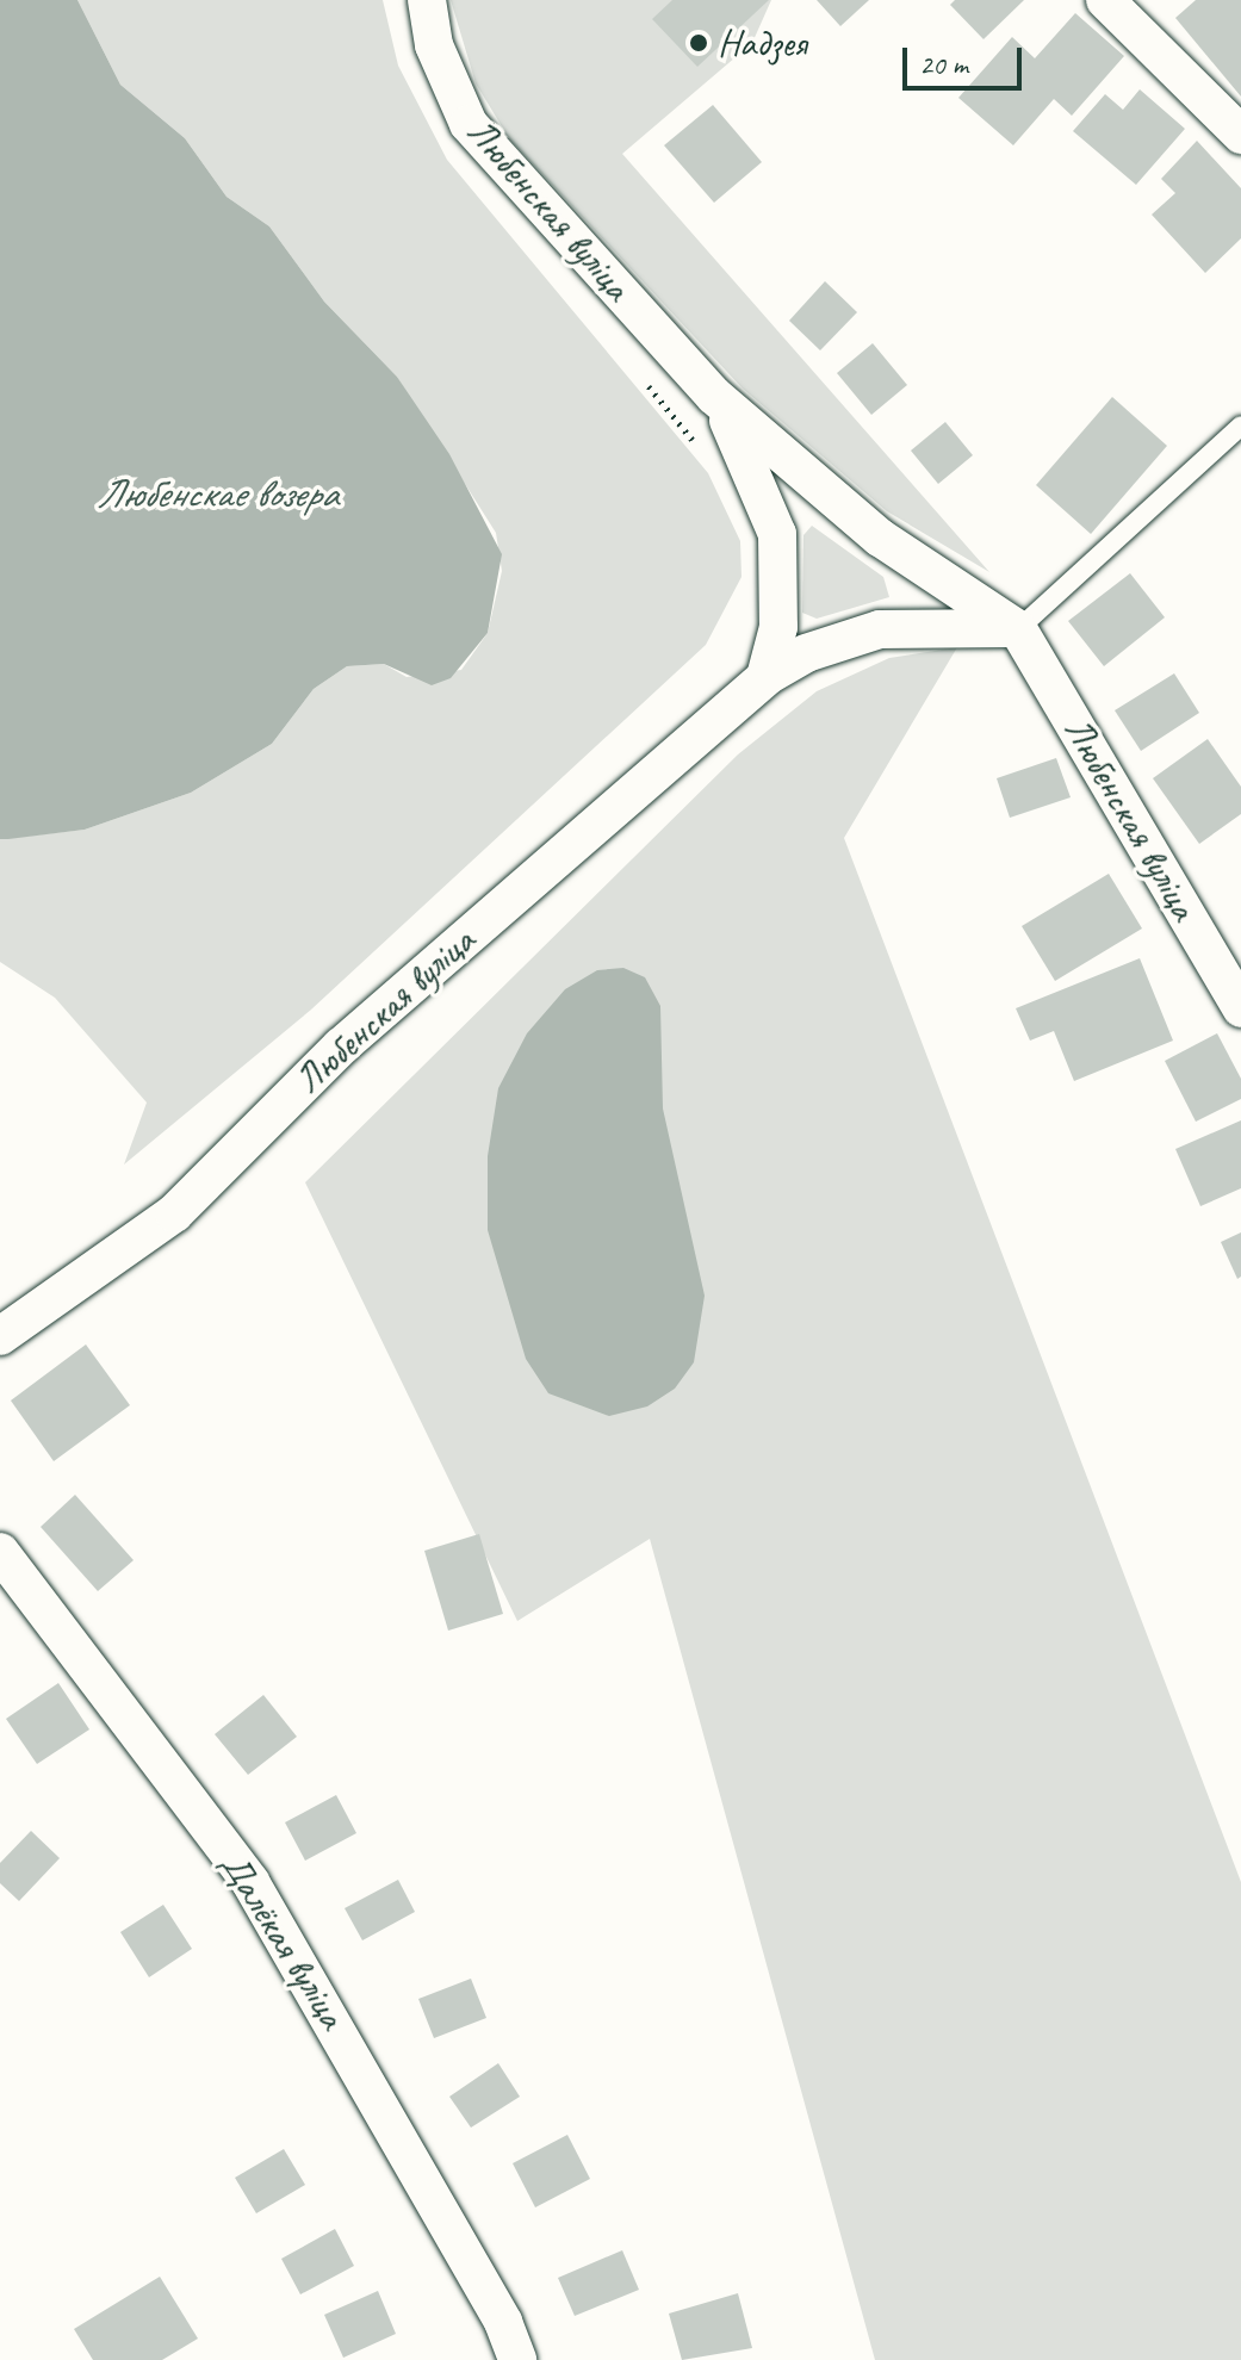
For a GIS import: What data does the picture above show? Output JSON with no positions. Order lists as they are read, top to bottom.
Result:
{
  "streets": {
    "street": ["Любенская вуліца", "Далёкая вуліца"]
  },
  "water": ["Любенскае возера"],
  "places": ["Надзея"],
  "scale_bar": "20 m"
}
